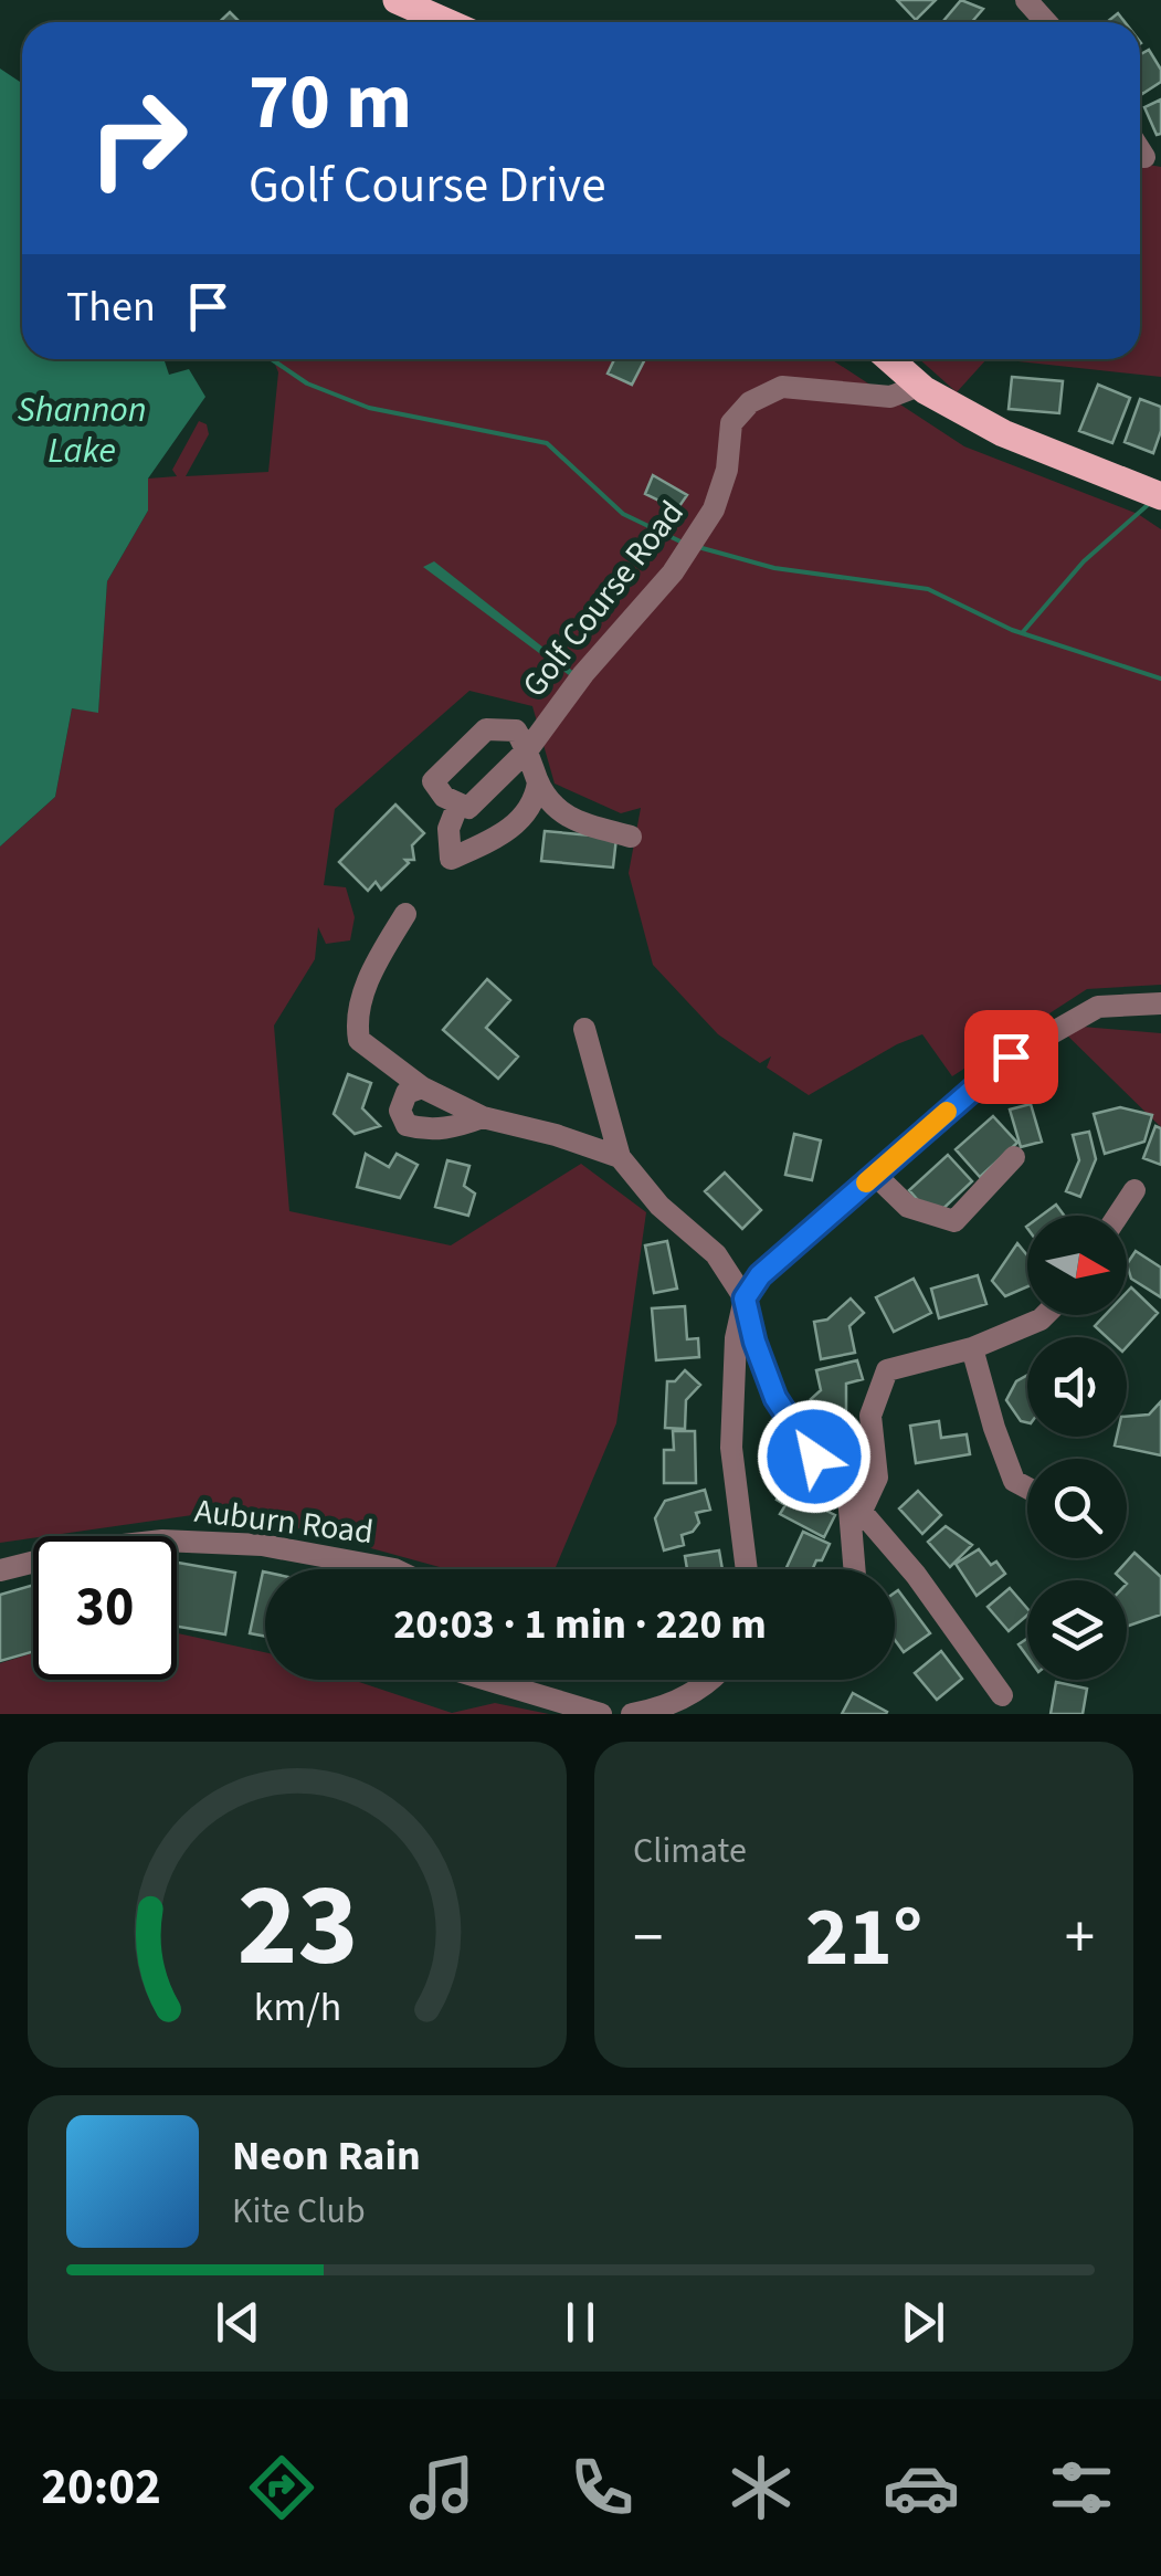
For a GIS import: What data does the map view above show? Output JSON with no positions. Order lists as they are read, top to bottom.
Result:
{
  "streets": {
    "street": ["Golf Course Road", "Auburn Road"]
  },
  "water": ["Shannon Lake"],
  "north": "right",
  "page": {
    "turn": ["70 m", "Golf Course Drive"],
    "then": "Then",
    "limit": "30",
    "trip": "20:03 · 1 min · 220 m",
    "tile": "Climate",
    "heat": ["−", "21°", "+"],
    "song": ["Neon Rain", "Kite Club"],
    "tabs": "20:02",
    "gauge": ["23", "km/h"]
  }
}
